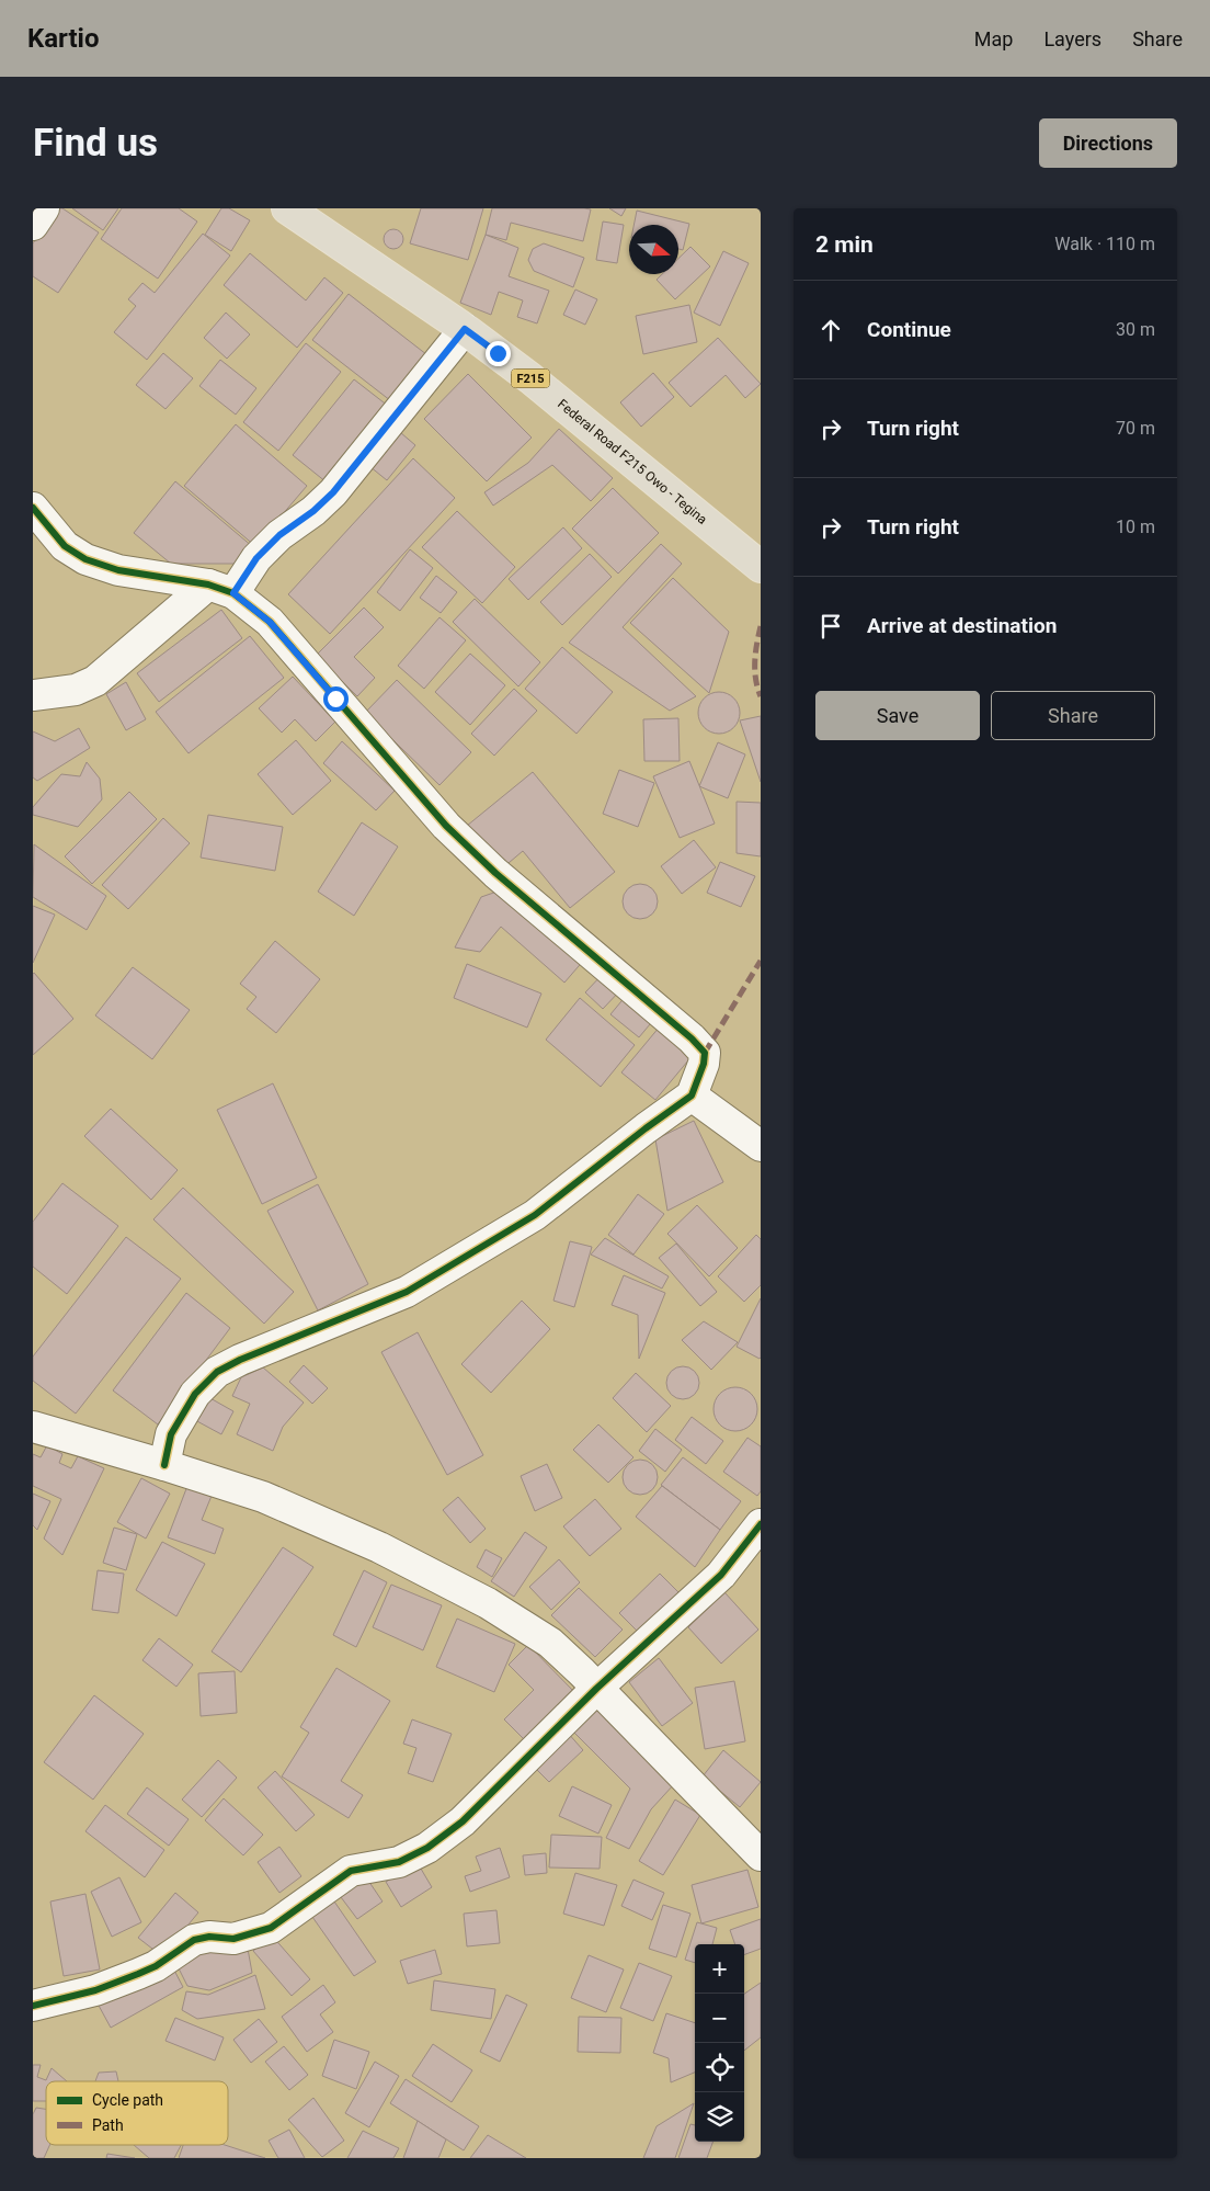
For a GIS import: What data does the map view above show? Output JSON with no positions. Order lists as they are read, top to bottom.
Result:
{
  "streets": {
    "main road": ["F215", "Federal Road F215 Owo - Tegina"]
  },
  "legend": ["Cycle path", "Path"],
  "north": "right",
  "page": {
    "header": "Kartio",
    "nav": ["Map", "Layers", "Share"],
    "buttons": [
      "Directions",
      ["Save", "Share"]
    ],
    "title": "Find us",
    "heading": ["2 min", "Walk · 110 m"],
    "list": [
      ["Continue", "30 m"],
      ["Turn right", "70 m"],
      ["Turn right", "10 m"],
      "Arrive at destination"
    ],
    "map_buttons": ["+", "−"]
  }
}
